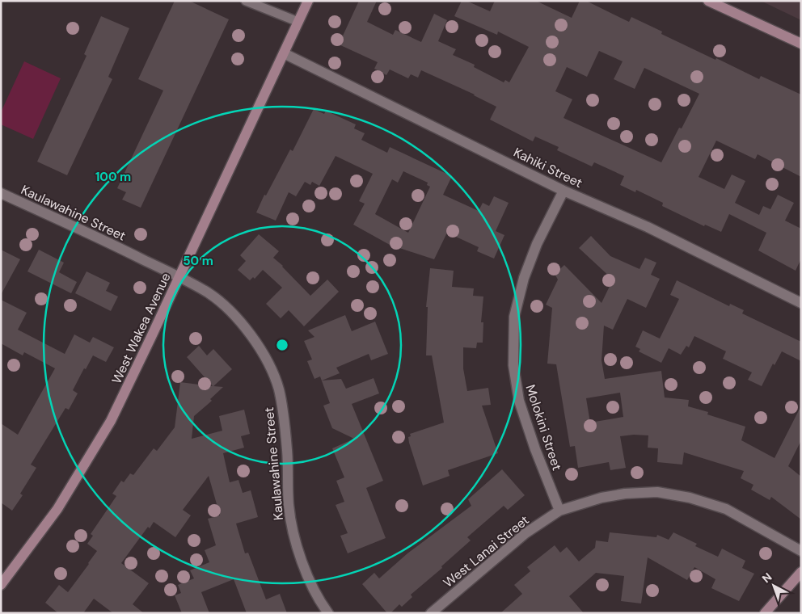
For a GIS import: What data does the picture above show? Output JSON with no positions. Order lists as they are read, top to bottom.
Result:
{
  "streets": {
    "street": [
      "Kahiki Street",
      "Kaulawahine Street",
      "West Wakea Avenue",
      "Molokini Street",
      "West Lanai Street"
    ]
  },
  "crossings": [
    ["Kahiki Street", "West Wakea Avenue"],
    ["Kahiki Street", "Molokini Street"],
    ["Kaulawahine Street", "West Wakea Avenue"],
    ["Molokini Street", "West Lanai Street"]
  ],
  "north": "top left",
  "rings": ["100 m", "50 m"]
}
